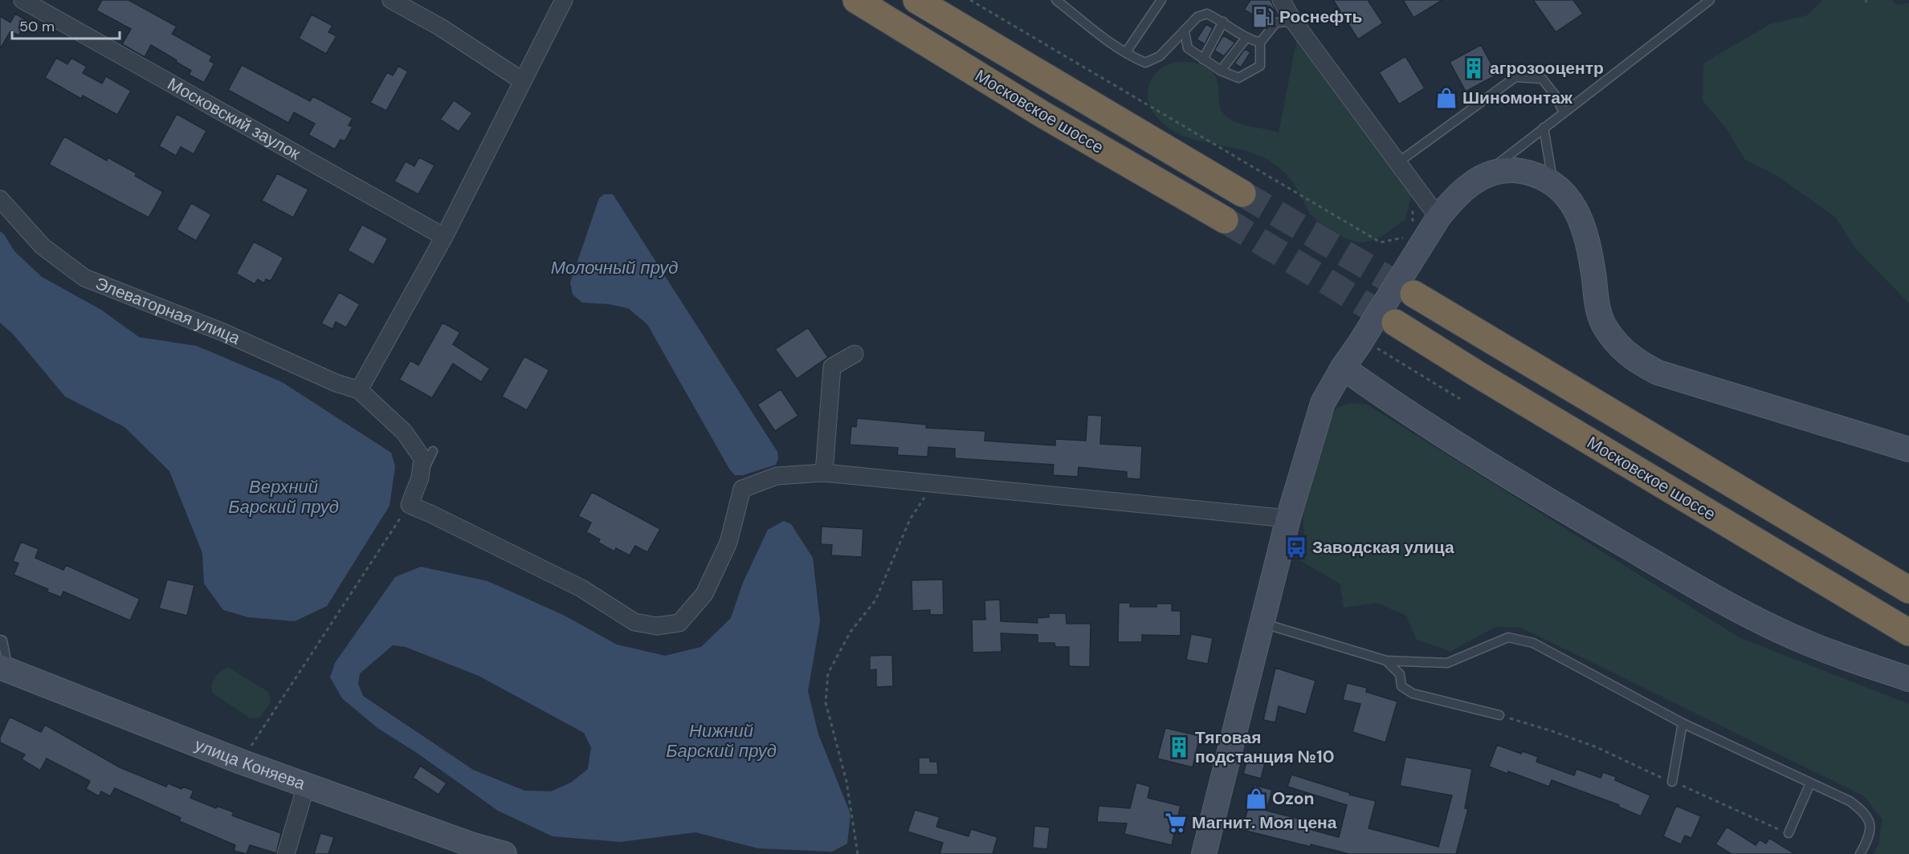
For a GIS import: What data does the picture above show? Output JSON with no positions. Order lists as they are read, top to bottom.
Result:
{
  "streets": {
    "highway": ["Московское шоссе"],
    "street": ["Московский заулок", "Элеваторная улица", "улица Коняева"]
  },
  "water": ["Молочный пруд", "Верхний Барский пруд", "Нижний Барский пруд"],
  "places": {
    "fuel station": ["Роснефть"],
    "building": ["агрозооцентр", "Тяговая подстанция №10"],
    "shop": ["Шиномонтаж", "Ozon"],
    "bus stop": ["Заводская улица"],
    "supermarket": ["Магнит. Моя цена"]
  },
  "scale_bar": "50 m"
}
